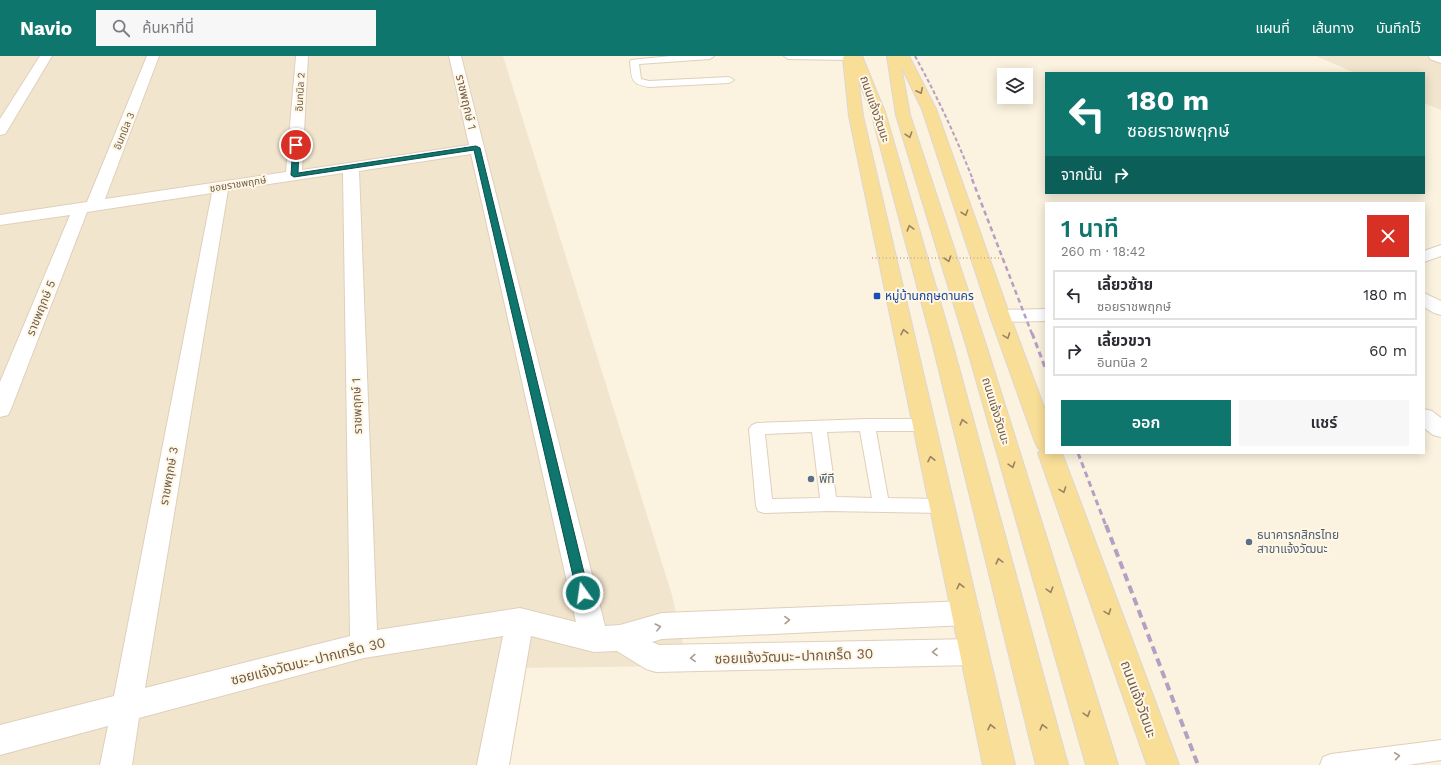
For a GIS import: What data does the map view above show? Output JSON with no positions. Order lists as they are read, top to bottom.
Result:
{
  "streets": {
    "main road": ["ถนนแจ้งวัฒนะ"],
    "street": [
      "อินทนิล 2",
      "ราชพฤกษ์ 1",
      "อินทนิล 3",
      "ซอยราชพฤกษ์",
      "ราชพฤกษ์ 5",
      "ราชพฤกษ์ 3",
      "ซอยแจ้งวัฒนะ-ปากเกร็ด 30"
    ]
  },
  "crossings": [
    ["อินทนิล 2", "ซอยราชพฤกษ์"],
    ["ราชพฤกษ์ 1", "ซอยราชพฤกษ์"],
    ["ราชพฤกษ์ 1", "ซอยแจ้งวัฒนะ-ปากเกร็ด 30"],
    ["ถนนแจ้งวัฒนะ", "ซอยแจ้งวัฒนะ-ปากเกร็ด 30"],
    ["อินทนิล 3", "ซอยราชพฤกษ์"],
    ["อินทนิล 3", "ราชพฤกษ์ 5"],
    ["ซอยราชพฤกษ์", "ราชพฤกษ์ 5"],
    ["ซอยราชพฤกษ์", "ราชพฤกษ์ 3"],
    ["ราชพฤกษ์ 3", "ซอยแจ้งวัฒนะ-ปากเกร็ด 30"]
  ],
  "places": {
    "transit": ["หมู่บ้านกฤษดานคร"],
    "other": ["พีที", "ธนาคารกสิกรไทย สาขาแจ้งวัฒนะ"]
  },
  "page": {
    "header": "Navio",
    "search": "ค้นหาที่นี่",
    "nav": ["แผนที่", "เส้นทาง", "บันทึกไว้"],
    "turn": ["180 m", "ซอยราชพฤกษ์"],
    "then": "จากนั้น",
    "heading": ["1 นาที", "260 m · 18:42"],
    "list": [
      {
        "name": "เลี้ยวซ้าย",
        "note": "ซอยราชพฤกษ์",
        "value": "180 m"
      },
      {
        "name": "เลี้ยวขวา",
        "note": "อินทนิล 2",
        "value": "60 m"
      }
    ],
    "buttons": ["ออก", "แชร์"]
  }
}
